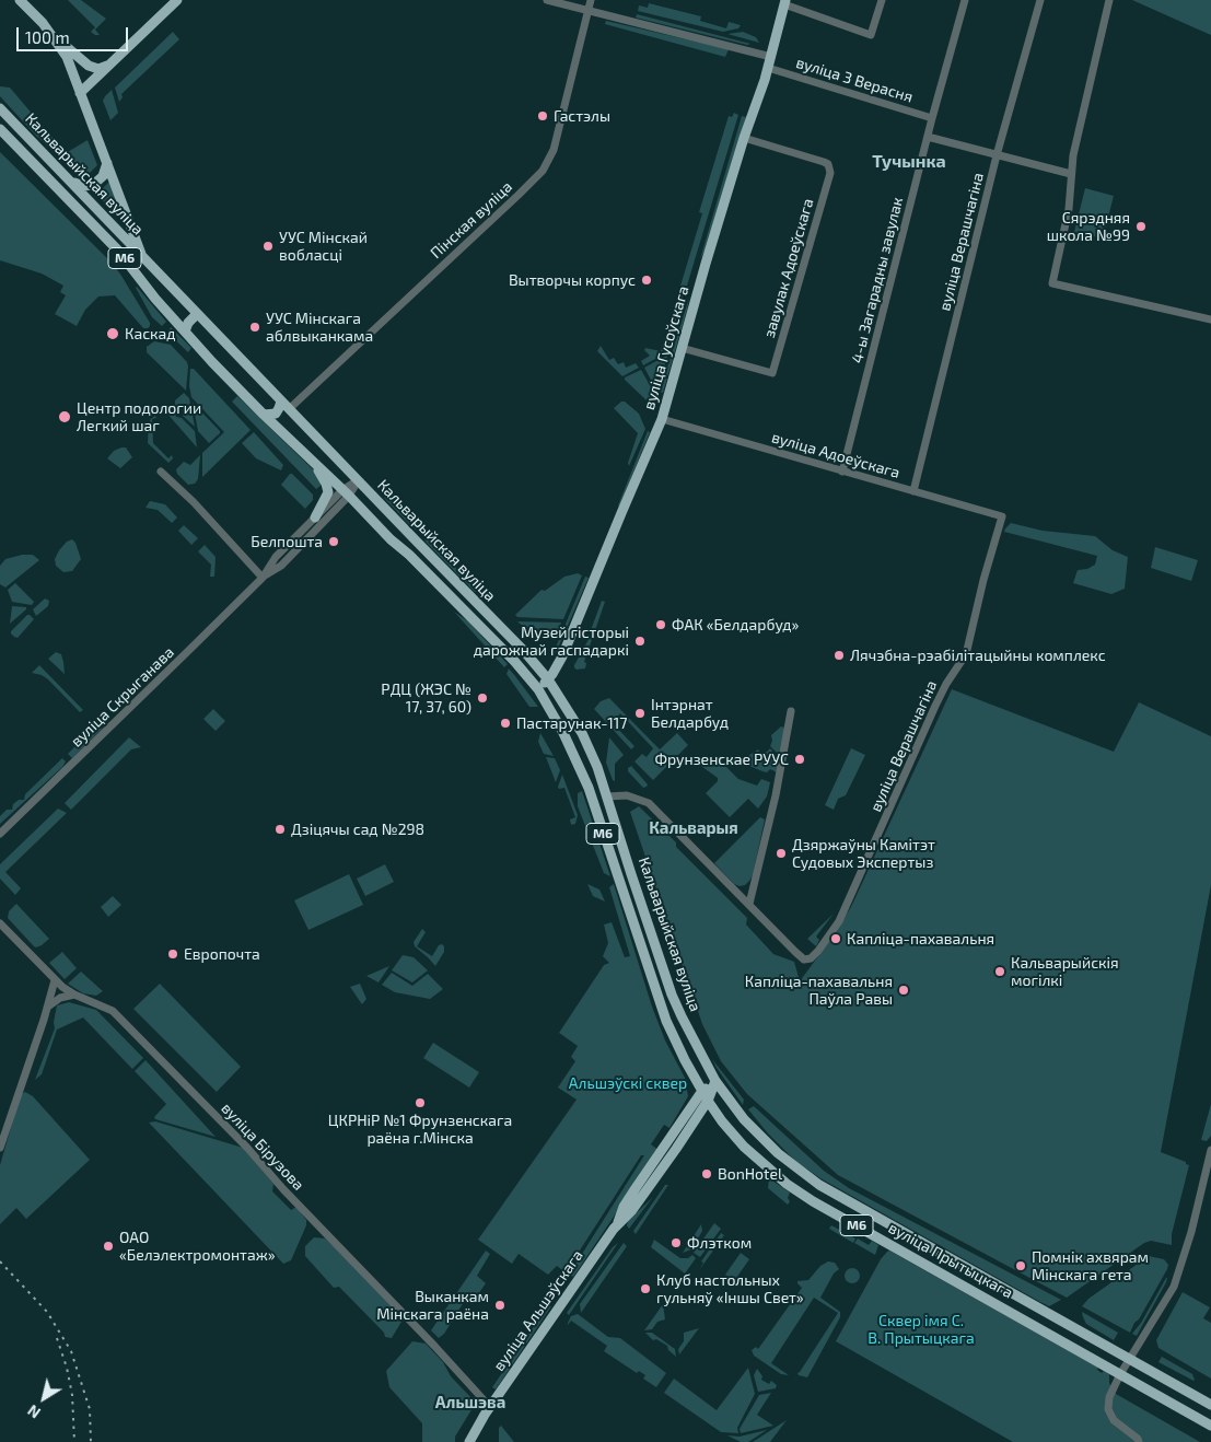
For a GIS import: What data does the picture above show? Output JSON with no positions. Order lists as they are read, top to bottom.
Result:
{
  "streets": {
    "main road": [
      "Кальварыйская вуліца",
      "М6",
      "вуліца Гусоўскага",
      "вуліца Прытыцкага",
      "вуліца Альшэўскага"
    ],
    "street": [
      "вуліца 3 Верасня",
      "Пінская вуліца",
      "вуліца Верашчагіна",
      "завулак Адоеўскага",
      "4-ы Загарадны завулак",
      "вуліца Адоеўскага",
      "вуліца Скрыганава",
      "вуліца Бірузова"
    ]
  },
  "crossings": [
    ["вуліца 3 Верасня", "4-ы Загарадны завулак"],
    ["вуліца 3 Верасня", "вуліца Гусоўскага"],
    ["Кальварыйская вуліца", "Пінская вуліца"],
    ["Кальварыйская вуліца", "вуліца Гусоўскага"],
    ["Кальварыйская вуліца", "вуліца Скрыганава"],
    ["Кальварыйская вуліца", "вуліца Прытыцкага"],
    ["Кальварыйская вуліца", "вуліца Альшэўскага"],
    ["вуліца Верашчагіна", "вуліца Адоеўскага"],
    ["завулак Адоеўскага", "вуліца Гусоўскага"],
    ["4-ы Загарадны завулак", "вуліца Адоеўскага"],
    ["вуліца Гусоўскага", "вуліца Адоеўскага"],
    ["вуліца Бірузова", "вуліца Альшэўскага"],
    ["вуліца Прытыцкага", "вуліца Альшэўскага"]
  ],
  "districts": ["Тучынка", "Кальварыя", "Альшэва"],
  "parks": ["Альшэўскі сквер", "Сквер імя С. В. Прытыцкага"],
  "places": [
    "Гастэлы",
    "Сярэдняя школа №99",
    "УУС Мінскай вобласці",
    "Вытворчы корпус",
    "УУС Мінскага аблвыканкама",
    "Каскад",
    "Центр подологии Легкий шаг",
    "Белпошта",
    "ФАК «Белдарбуд»",
    "Музей гісторыі дарожнай гаспадаркі",
    "Лячэбна-рэабілітацыйны комплекс",
    "РДЦ (ЖЭС № 17, 37, 60)",
    "Інтэрнат Белдарбуд",
    "Пастарунак-117",
    "Фрунзенскае РУУС",
    "Дзіцячы сад №298",
    "Дзяржаўны Камітэт Судовых Экспертыз",
    "Капліца-пахавальня",
    "Европочта",
    "Кальварыйскія могілкі",
    "Капліца-пахавальня Паўла Равы",
    "ЦКРНіР №1 Фрунзенскага раёна г.Мінска",
    "BonHotel",
    "Флэтком",
    "ОАО «Белэлектромонтаж»",
    "Помнік ахвярам Мінскага гета",
    "Клуб настольных гульняў «Іншы Свет»",
    "Выканкам Мінскага раёна"
  ],
  "scale_bar": "100 m",
  "north": "bottom left"
}
